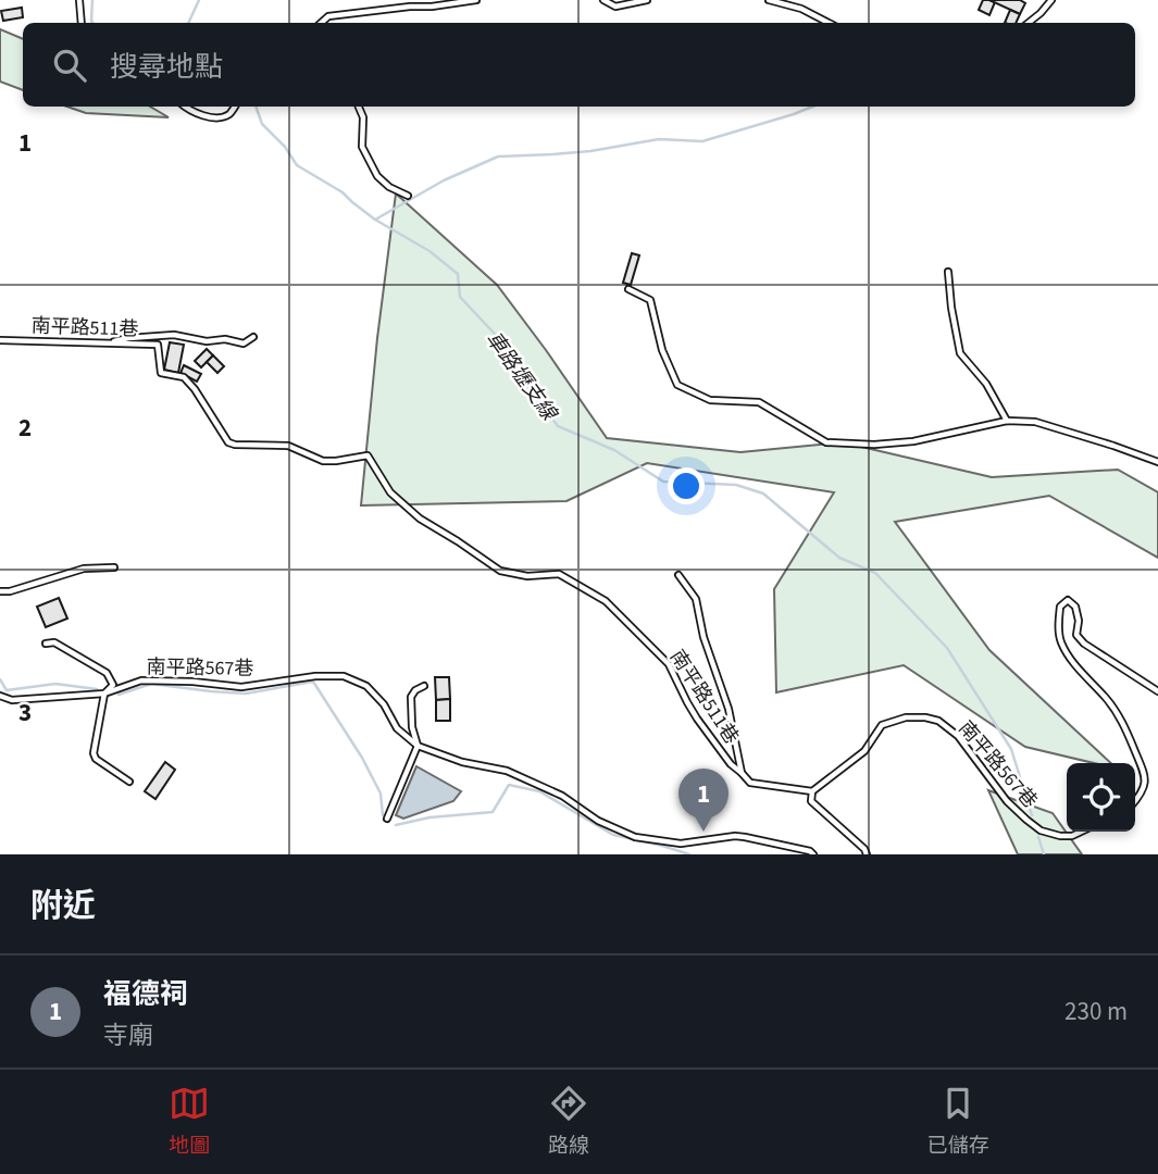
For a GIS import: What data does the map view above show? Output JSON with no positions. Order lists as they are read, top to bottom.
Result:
{
  "streets": {
    "lane": ["南平路511巷", "南平路567巷"]
  },
  "water": ["車路壢支線"],
  "page": {
    "search": "搜尋地點",
    "pins": "1",
    "heading": "附近",
    "list": [
      {
        "mark": "1",
        "name": "福德祠",
        "note": "寺廟",
        "value": "230 m"
      }
    ],
    "nav": ["地圖", "路線", "已儲存"]
  },
  "grid": {
    "rows": ["1", "2", "3"]
  }
}
